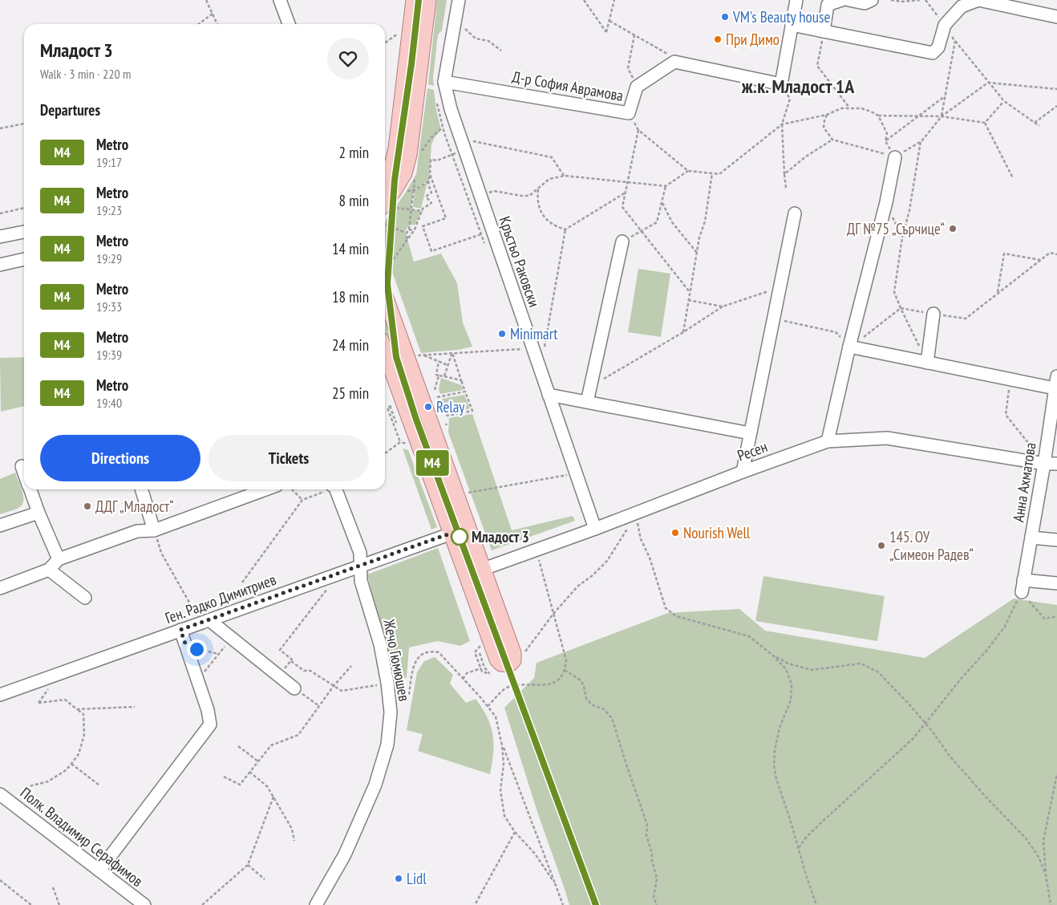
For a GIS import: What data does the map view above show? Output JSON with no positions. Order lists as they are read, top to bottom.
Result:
{
  "streets": {
    "street": [
      "Д-р София Аврамова",
      "Кръстьо Раковски",
      "Ресен",
      "Анна Ахматова",
      "Ген. Радко Димитриев",
      "Жечо Гюмюшев",
      "Полк. Владимир Серафимов"
    ]
  },
  "crossings": [
    ["Д-р София Аврамова", "Кръстьо Раковски"],
    ["Кръстьо Раковски", "Ресен"],
    ["Ресен", "Анна Ахматова"],
    ["Ген. Радко Димитриев", "Жечо Гюмюшев"]
  ],
  "districts": ["ж.к. Младост 1А"],
  "places": [
    "VM's Beauty house",
    "При Димо",
    "ДГ №75 „Сърчице“",
    "Minimart",
    "Relay",
    "ДДГ „Младост“",
    "Nourish Well",
    "Младост 3",
    "145. ОУ „Симеон Радев“",
    "Lidl"
  ],
  "lines": ["metro line M4"],
  "page": {
    "on_map": "M4",
    "heading": [
      ["Младост 3", "Walk · 3 min · 220 m"],
      "Departures"
    ],
    "list": [
      {
        "mark": "M4",
        "name": "Metro",
        "note": "19:17",
        "value": "2 min"
      },
      {
        "mark": "M4",
        "name": "Metro",
        "note": "19:23",
        "value": "8 min"
      },
      {
        "mark": "M4",
        "name": "Metro",
        "note": "19:29",
        "value": "14 min"
      },
      {
        "mark": "M4",
        "name": "Metro",
        "note": "19:33",
        "value": "18 min"
      },
      {
        "mark": "M4",
        "name": "Metro",
        "note": "19:39",
        "value": "24 min"
      },
      {
        "mark": "M4",
        "name": "Metro",
        "note": "19:40",
        "value": "25 min"
      }
    ],
    "buttons": ["Directions", "Tickets"]
  }
}
